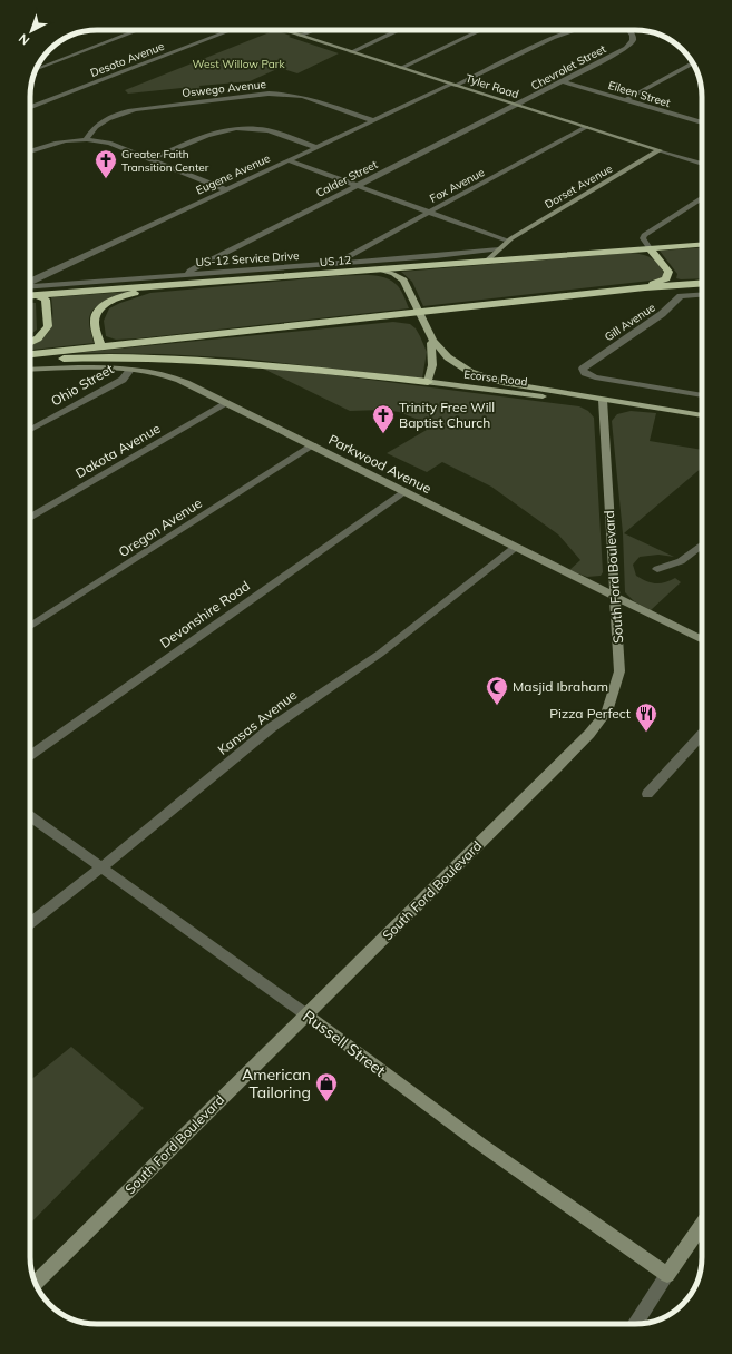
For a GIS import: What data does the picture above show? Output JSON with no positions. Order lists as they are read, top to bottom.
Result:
{
  "streets": {
    "highway": ["US 12"],
    "main road": ["Ecorse Road"],
    "street": [
      "Desoto Avenue",
      "Chevrolet Street",
      "Tyler Road",
      "Oswego Avenue",
      "Eileen Street",
      "Eugene Avenue",
      "Calder Street",
      "Fox Avenue",
      "Dorset Avenue",
      "US-12 Service Drive",
      "Gill Avenue",
      "Ohio Street",
      "Dakota Avenue",
      "Parkwood Avenue",
      "Oregon Avenue",
      "South Ford Boulevard",
      "Devonshire Road",
      "Kansas Avenue",
      "Russell Street"
    ]
  },
  "crossings": [
    ["Chevrolet Street", "Tyler Road"],
    ["Chevrolet Street", "Eileen Street"],
    ["Chevrolet Street", "Calder Street"],
    ["Tyler Road", "Eugene Avenue"],
    ["Tyler Road", "Calder Street"],
    ["Tyler Road", "Fox Avenue"],
    ["Tyler Road", "Dorset Avenue"],
    ["Oswego Avenue", "Eugene Avenue"],
    ["Calder Street", "US-12 Service Drive"],
    ["Fox Avenue", "US-12 Service Drive"],
    ["Dorset Avenue", "US-12 Service Drive"],
    ["Dorset Avenue", "US 12"],
    ["US 12", "Ecorse Road"],
    ["Ecorse Road", "South Ford Boulevard"],
    ["Ohio Street", "Parkwood Avenue"],
    ["Dakota Avenue", "Parkwood Avenue"],
    ["Parkwood Avenue", "Oregon Avenue"],
    ["Parkwood Avenue", "South Ford Boulevard"],
    ["Parkwood Avenue", "Devonshire Road"],
    ["Parkwood Avenue", "Kansas Avenue"],
    ["South Ford Boulevard", "Russell Street"],
    ["Kansas Avenue", "Russell Street"]
  ],
  "parks": ["West Willow Park"],
  "places": {
    "church": ["Greater Faith Transition Center", "Trinity Free Will Baptist Church"],
    "mosque": ["Masjid Ibraham"],
    "restaurant": ["Pizza Perfect"],
    "shop": ["American Tailoring"]
  },
  "north": "bottom left"
}
